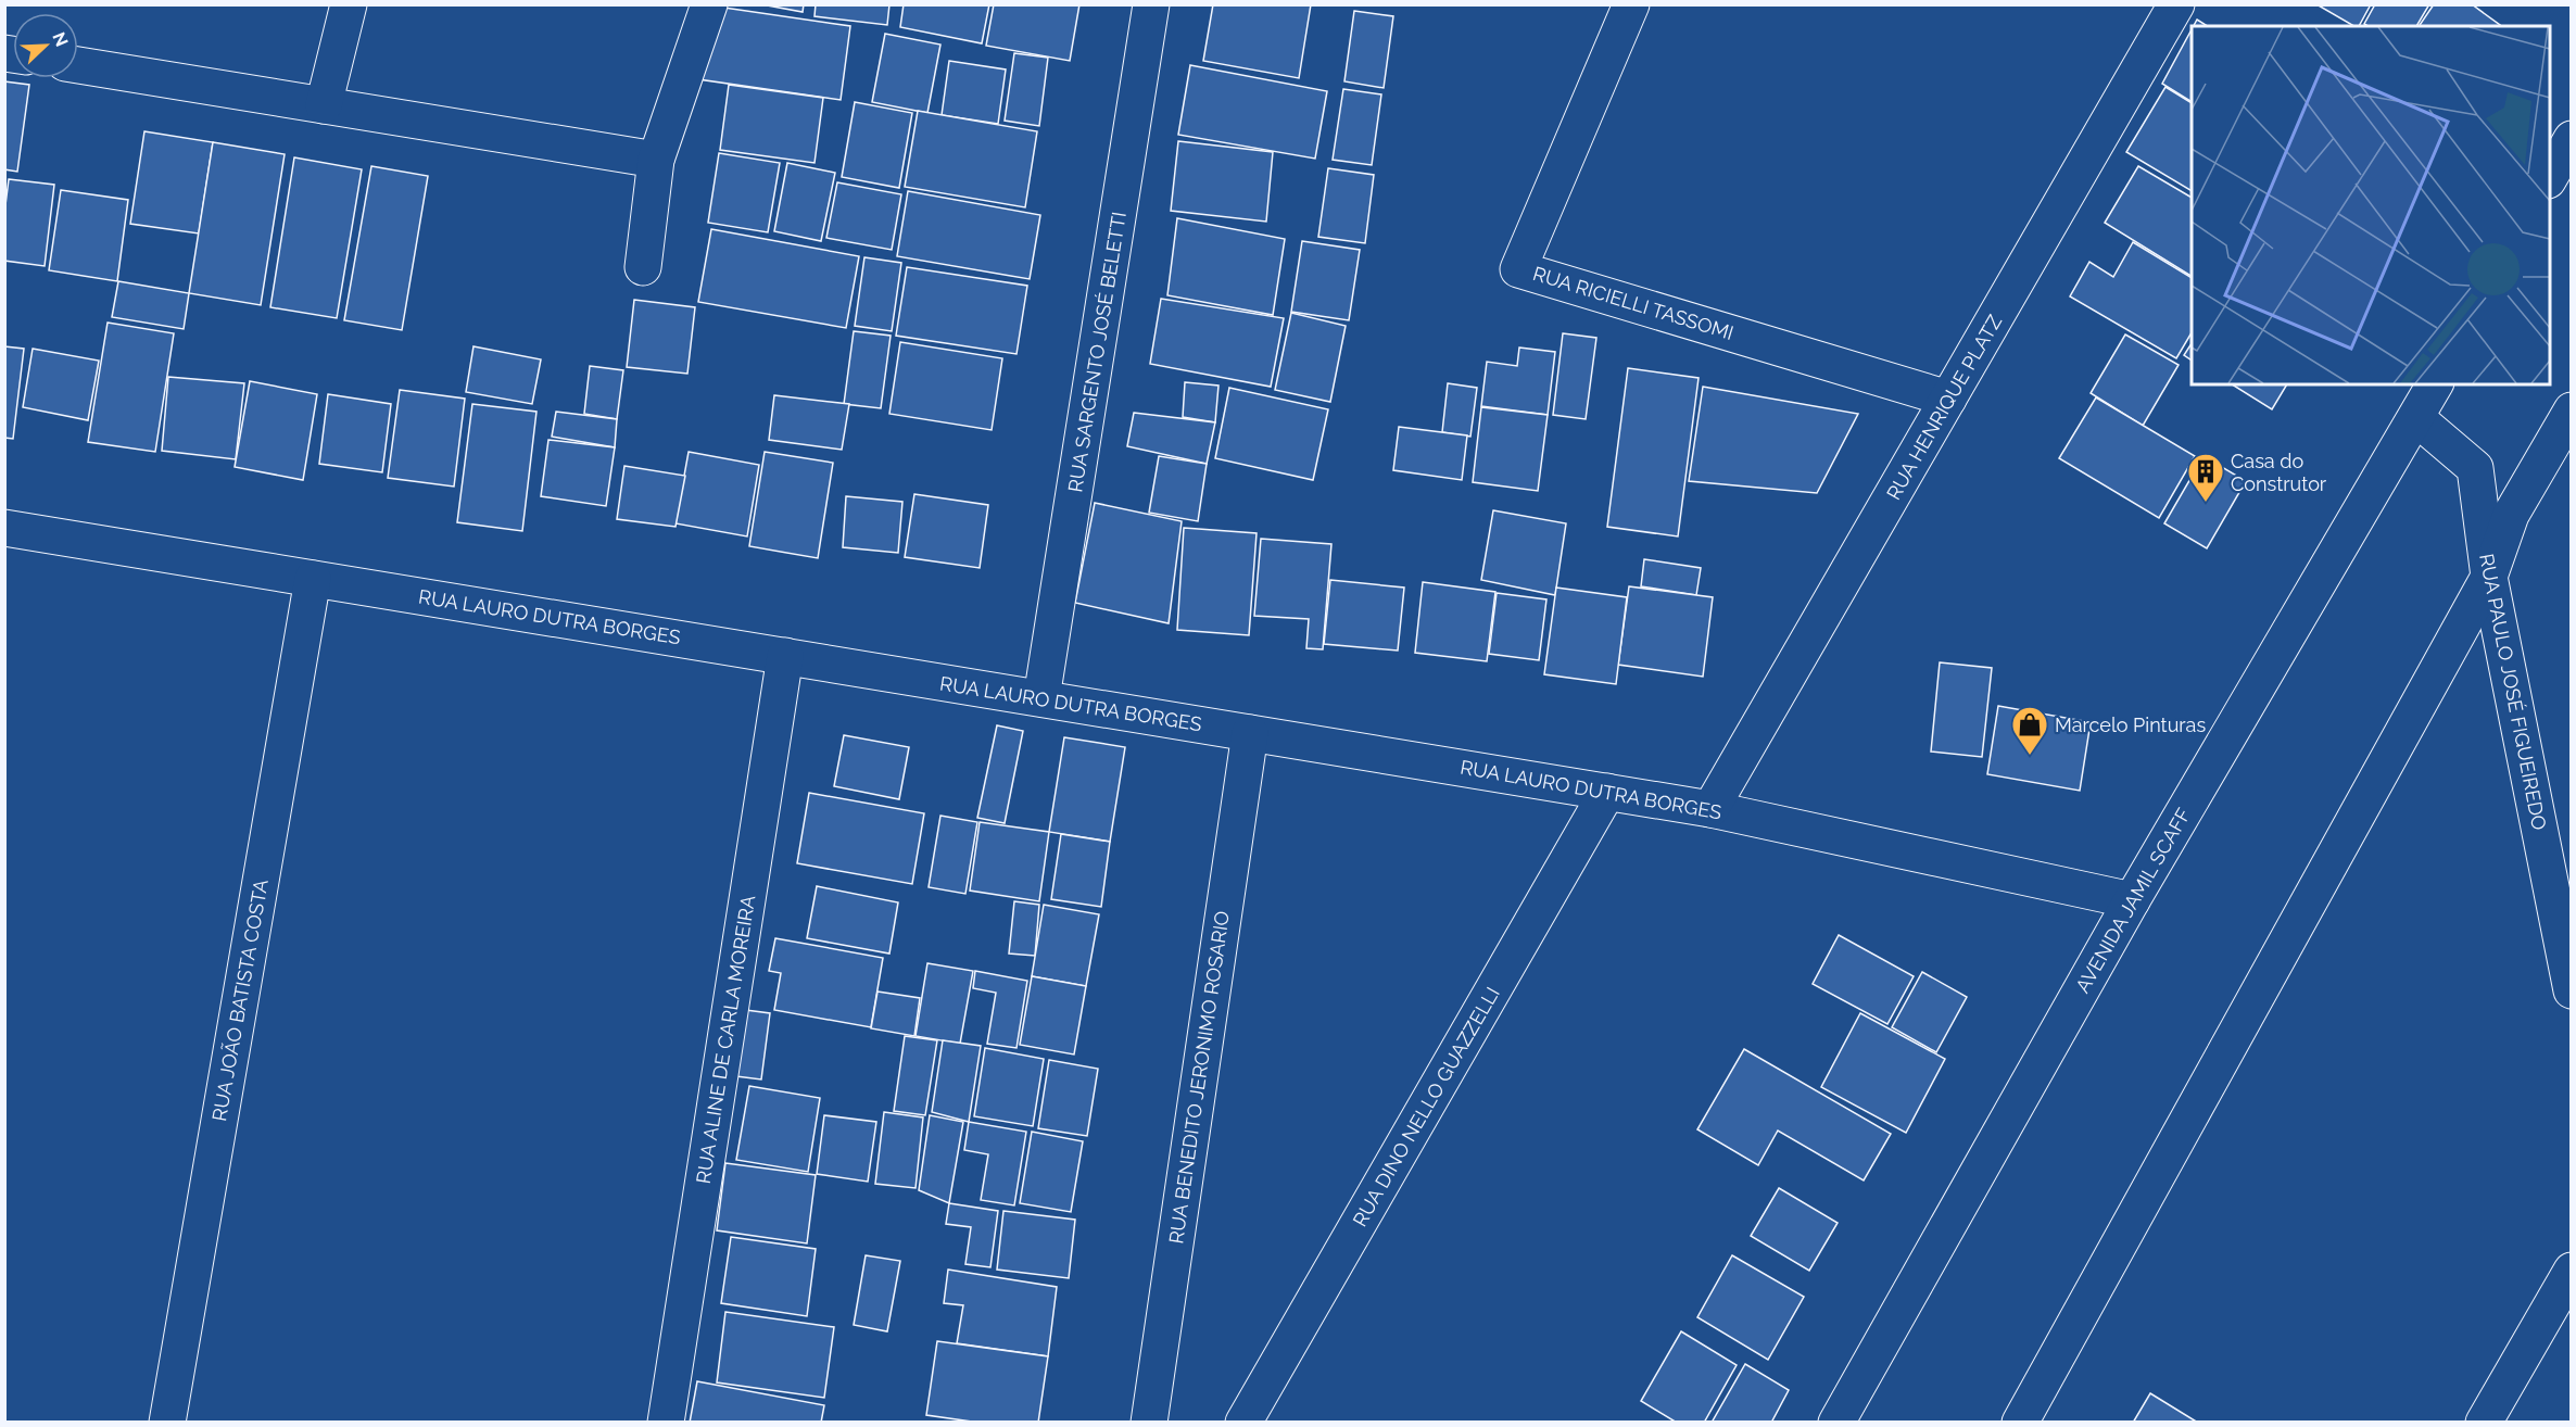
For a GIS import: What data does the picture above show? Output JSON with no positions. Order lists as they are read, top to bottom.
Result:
{
  "streets": {
    "street": [
      "RUA RICIELLI TASSOMI",
      "RUA SARGENTO JOSÉ BELETTI",
      "RUA HENRIQUE PLATZ",
      "RUA LAURO DUTRA BORGES",
      "RUA PAULO JOSÉ FIGUEIREDO",
      "AVENIDA JAMIL SCAFF",
      "RUA JOÃO BATISTA COSTA",
      "RUA ALINE DE CARLA MOREIRA",
      "RUA BENEDITO JERONIMO ROSARIO",
      "RUA DINO NELLO GUAZZELLI"
    ]
  },
  "crossings": [
    ["RUA RICIELLI TASSOMI", "RUA HENRIQUE PLATZ"],
    ["RUA SARGENTO JOSÉ BELETTI", "RUA LAURO DUTRA BORGES"],
    ["RUA HENRIQUE PLATZ", "RUA LAURO DUTRA BORGES"],
    ["RUA LAURO DUTRA BORGES", "AVENIDA JAMIL SCAFF"],
    ["RUA LAURO DUTRA BORGES", "RUA JOÃO BATISTA COSTA"],
    ["RUA LAURO DUTRA BORGES", "RUA ALINE DE CARLA MOREIRA"],
    ["RUA LAURO DUTRA BORGES", "RUA BENEDITO JERONIMO ROSARIO"],
    ["RUA LAURO DUTRA BORGES", "RUA DINO NELLO GUAZZELLI"],
    ["RUA PAULO JOSÉ FIGUEIREDO", "AVENIDA JAMIL SCAFF"]
  ],
  "places": {
    "building": ["Casa do Construtor"],
    "shop": ["Marcelo Pinturas"]
  },
  "north": "top right"
}
